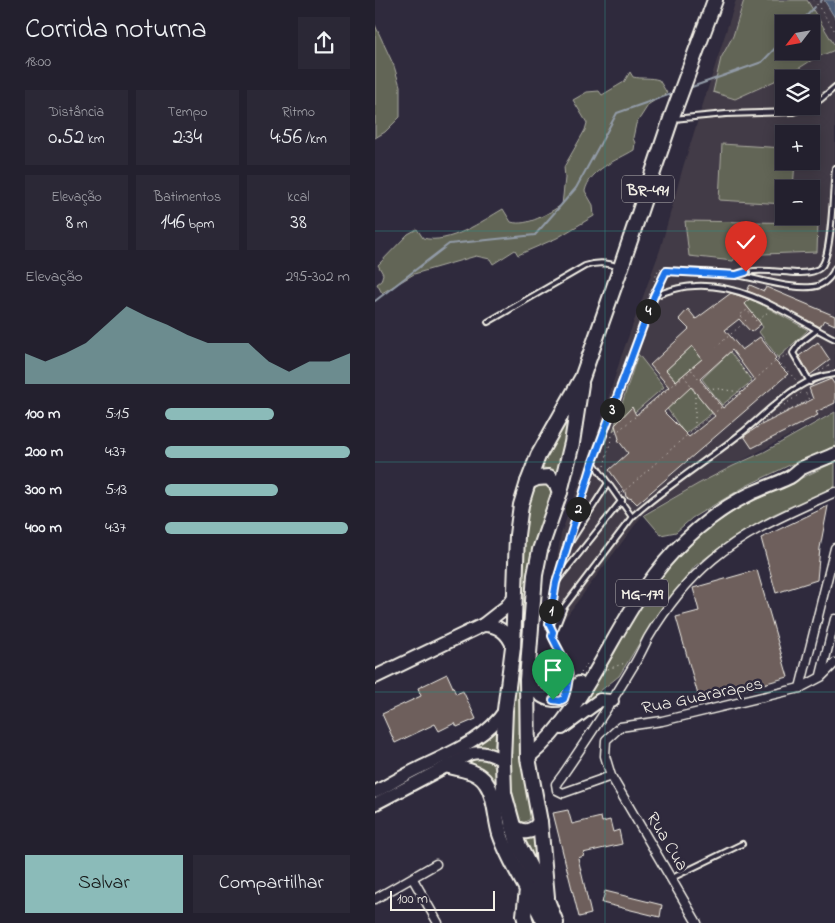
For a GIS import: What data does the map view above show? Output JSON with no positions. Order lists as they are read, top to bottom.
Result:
{
  "streets": {
    "highway": ["BR-491"],
    "main road": ["MG-179"],
    "street": ["Rua Guararapes", "Rua Cua"]
  },
  "crossings": [
    ["BR-491", "MG-179"],
    ["Rua Guararapes", "Rua Cua"]
  ],
  "scale_bar": "100 m",
  "north": "bottom left",
  "page": {
    "heading": ["Corrida noturna", "18:00"],
    "map_buttons": ["+", "−"],
    "stats": [
      ["Distância", "0.52 km"],
      ["Tempo", "2:34"],
      ["Ritmo", "4:56 /km"],
      ["Elevação", "8 m"],
      ["Batimentos", "146 bpm"],
      ["kcal", "38"]
    ],
    "chart": ["Elevação", "295–302 m"],
    "pins": [
      "4",
      "3",
      "2",
      "1"
    ],
    "list": [
      {
        "name": "100 m",
        "note": "5:15"
      },
      {
        "name": "200 m",
        "note": "4:37"
      },
      {
        "name": "300 m",
        "note": "5:13"
      },
      {
        "name": "400 m",
        "note": "4:37"
      }
    ],
    "buttons": ["Salvar", "Compartilhar"],
    "scale": "100 m"
  }
}
